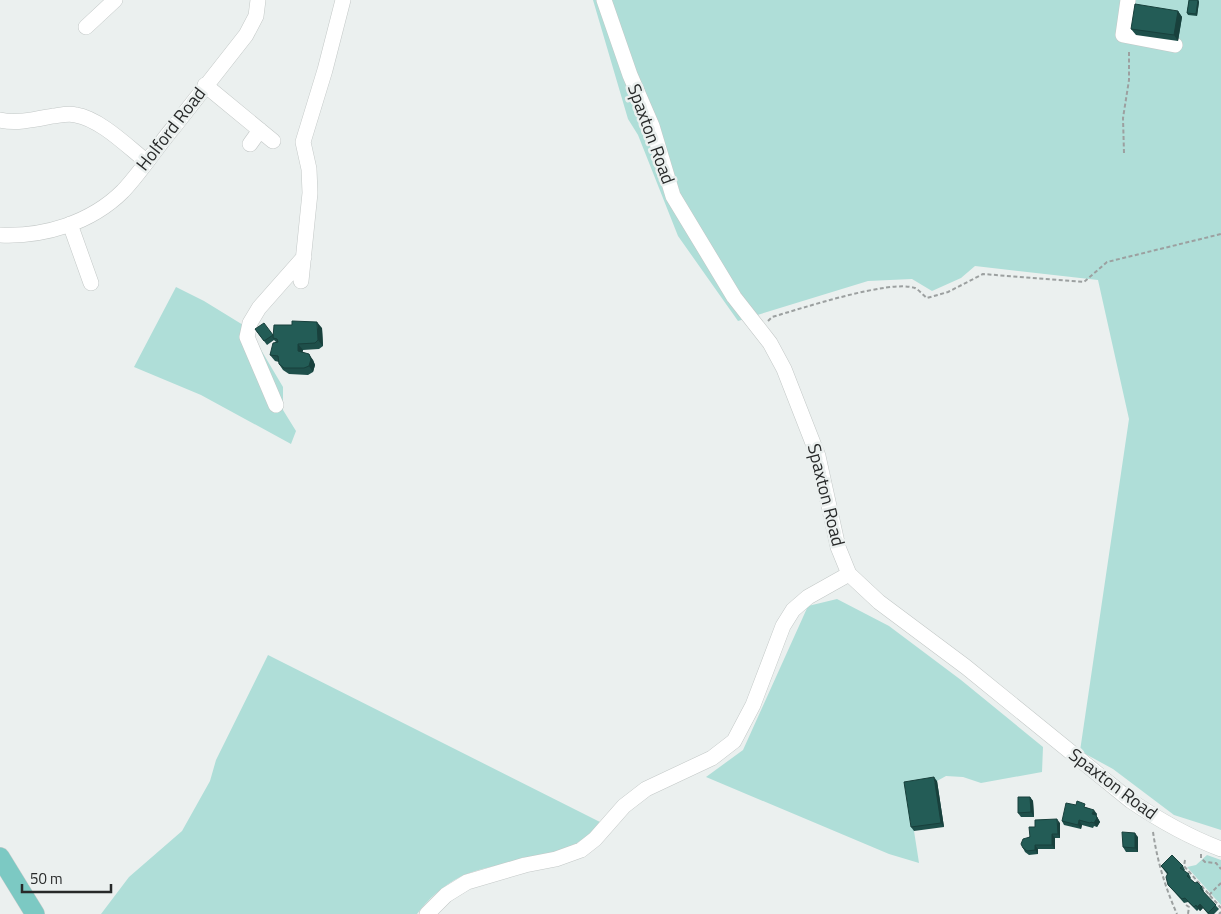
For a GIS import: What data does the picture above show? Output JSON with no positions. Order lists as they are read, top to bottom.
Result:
{
  "streets": {
    "street": ["Holford Road", "Spaxton Road"]
  },
  "scale_bar": "50 m"
}
